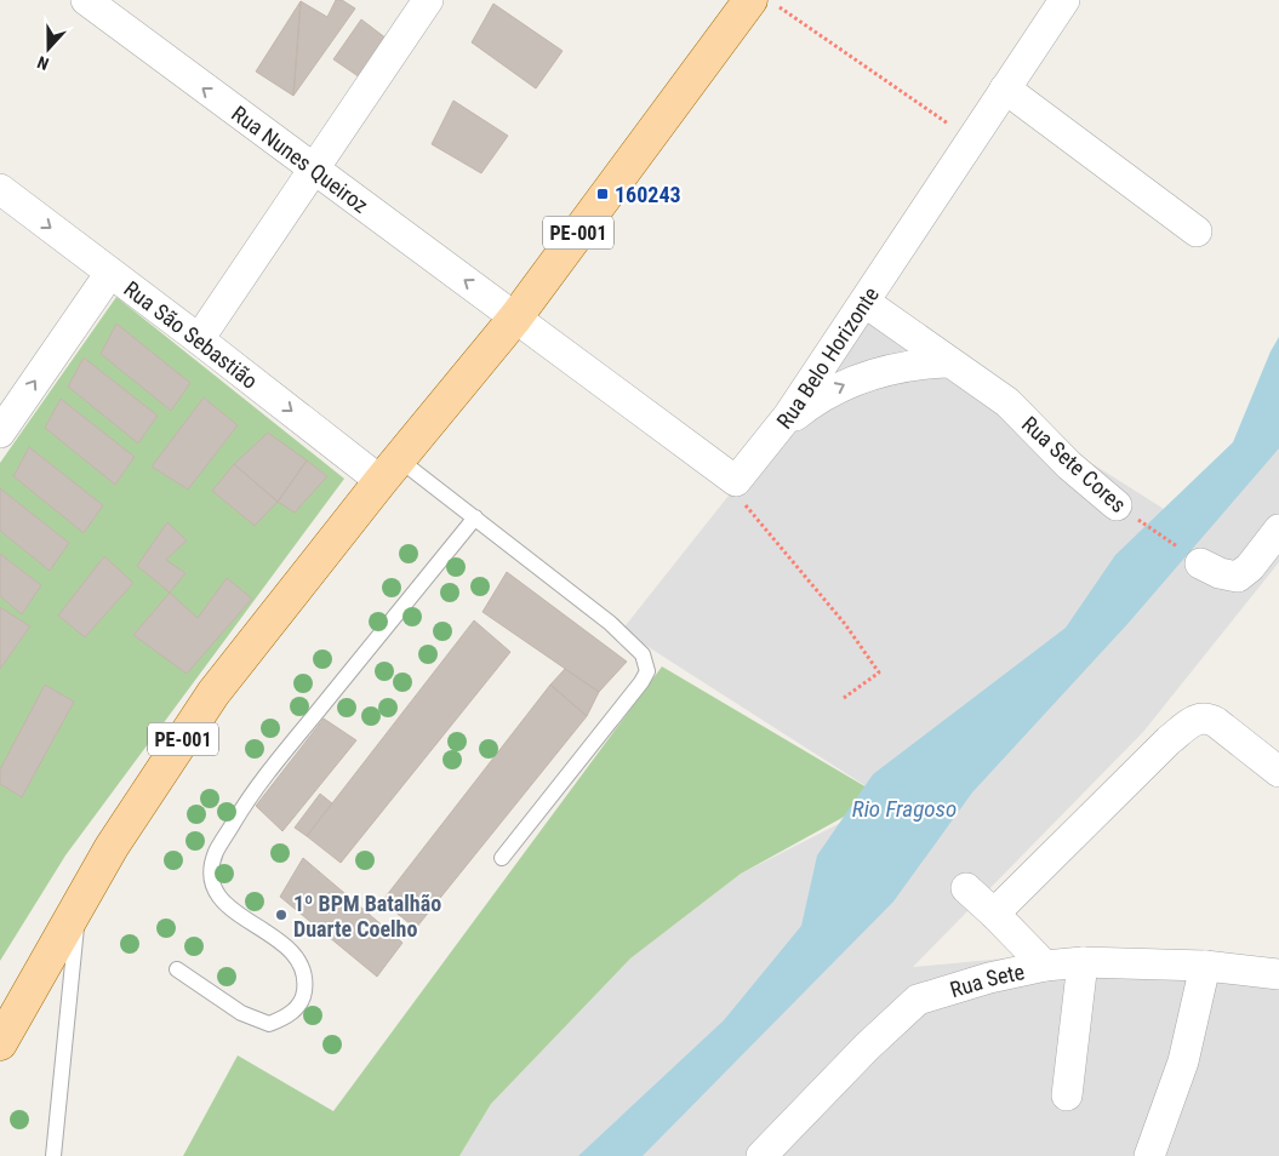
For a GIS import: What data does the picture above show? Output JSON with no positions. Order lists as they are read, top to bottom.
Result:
{
  "streets": {
    "main road": ["PE-001"],
    "street": [
      "Rua Nunes Queiroz",
      "Rua São Sebastião",
      "Rua Belo Horizonte",
      "Rua Sete Cores",
      "Rua Sete"
    ]
  },
  "crossings": [
    ["Rua Nunes Queiroz", "PE-001"],
    ["PE-001", "Rua São Sebastião"],
    ["Rua Belo Horizonte", "Rua Sete Cores"]
  ],
  "one_way": ["Rua Nunes Queiroz", "Rua São Sebastião"],
  "water": ["Rio Fragoso"],
  "places": {
    "transit": ["160243"],
    "other": ["1º BPM Batalhão Duarte Coelho"]
  },
  "north": "bottom"
}
